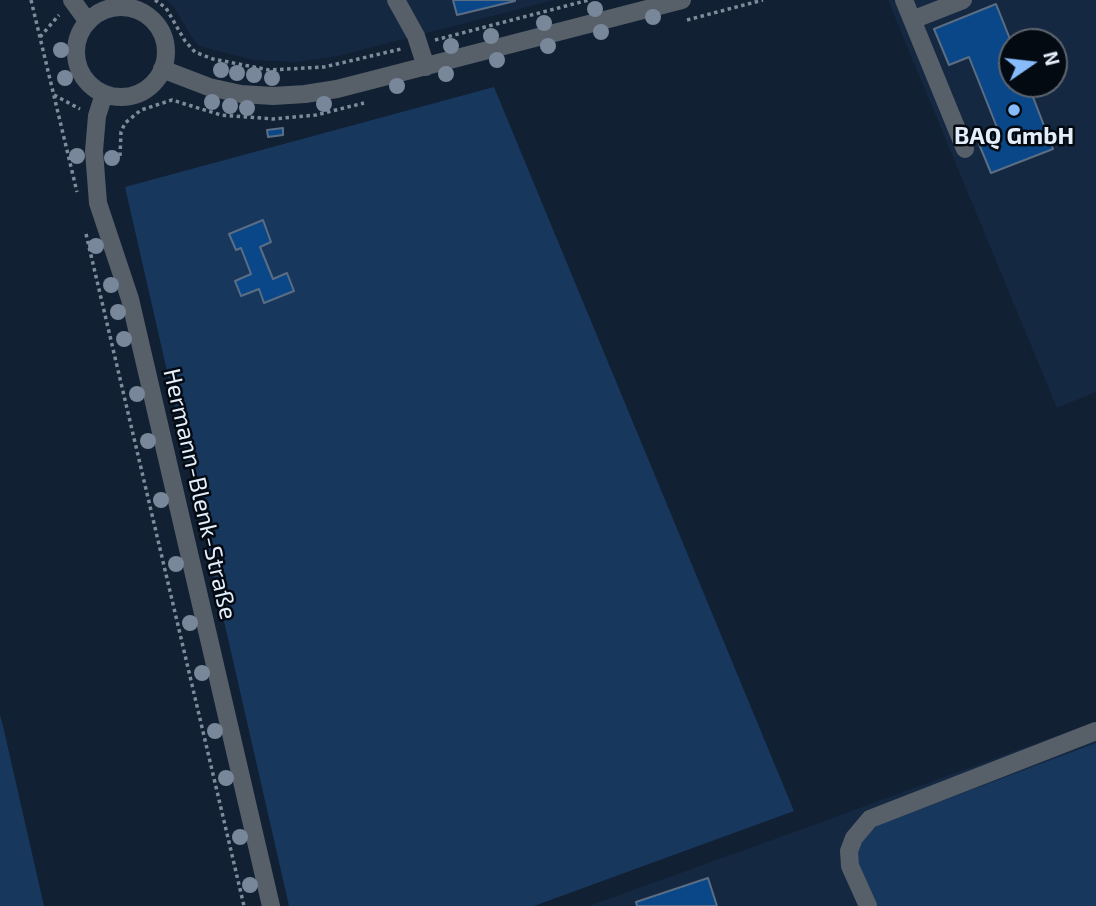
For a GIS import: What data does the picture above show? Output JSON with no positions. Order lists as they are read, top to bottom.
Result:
{
  "streets": {
    "street": ["Hermann-Blenk-Straße"]
  },
  "places": ["BAQ GmbH"],
  "north": "right"
}
